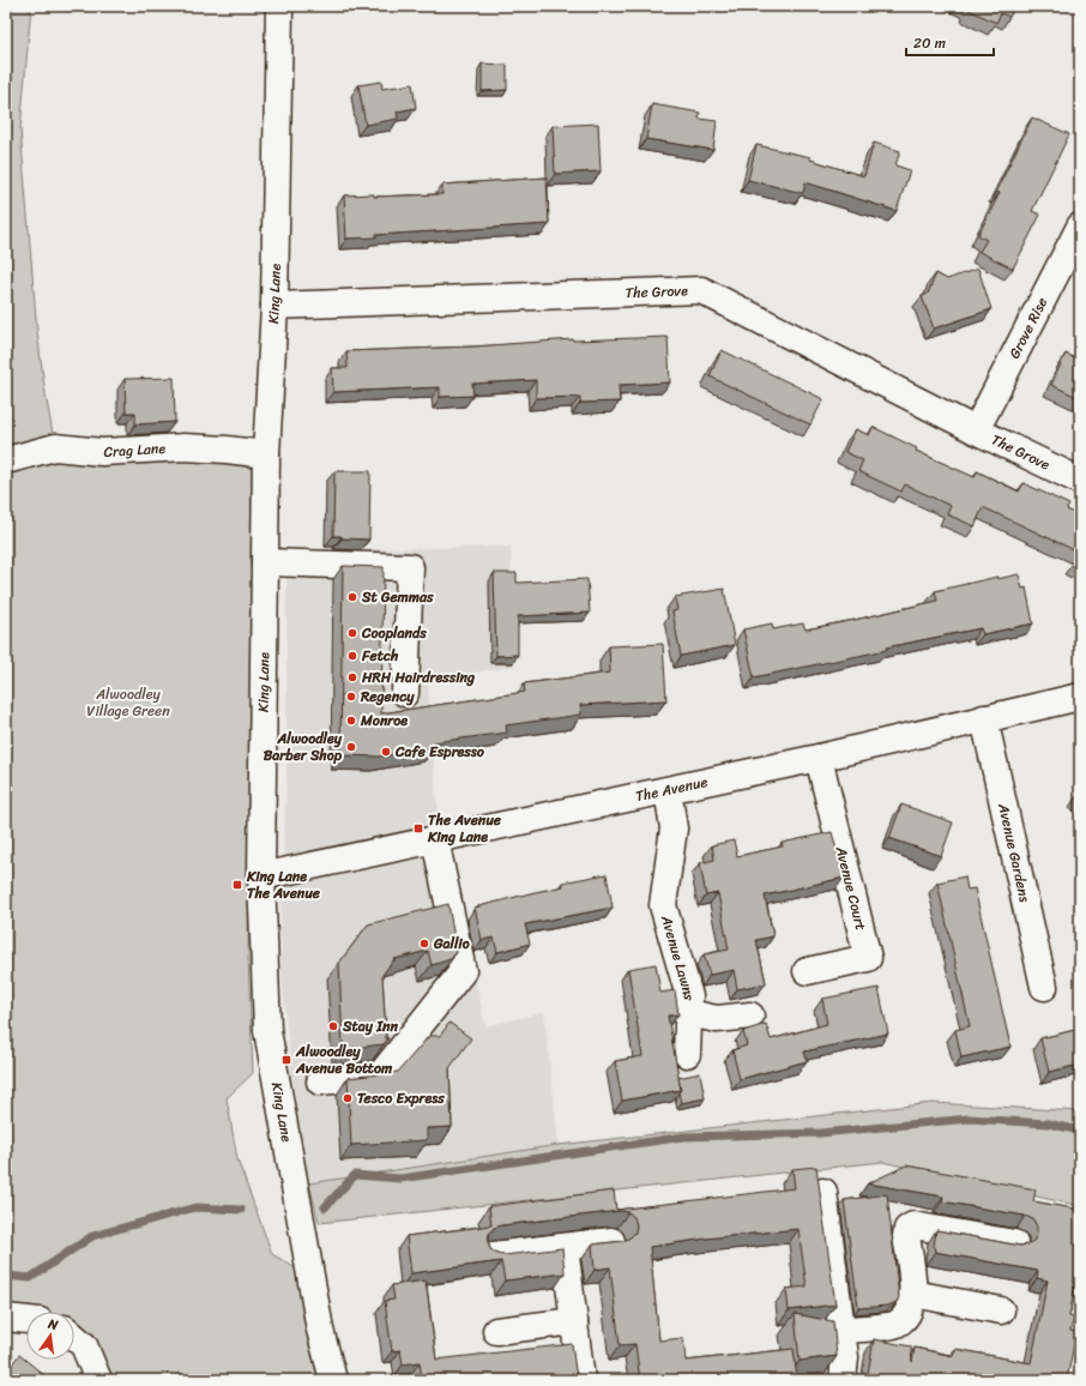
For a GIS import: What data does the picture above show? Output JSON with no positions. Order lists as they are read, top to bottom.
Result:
{
  "streets": {
    "street": [
      "The Grove",
      "King Lane",
      "Grove Rise",
      "Crag Lane",
      "The Avenue",
      "Avenue Gardens",
      "Avenue Court",
      "Avenue Lawns"
    ]
  },
  "crossings": [
    ["The Grove", "King Lane"],
    ["The Grove", "Grove Rise"],
    ["King Lane", "Crag Lane"],
    ["King Lane", "The Avenue"],
    ["The Avenue", "Avenue Gardens"],
    ["The Avenue", "Avenue Court"],
    ["The Avenue", "Avenue Lawns"]
  ],
  "parks": ["Alwoodley Village Green"],
  "places": {
    "other": [
      "St Gemmas",
      "Cooplands",
      "Fetch",
      "HRH Hairdressing",
      "Regency",
      "Monroe",
      "Alwoodley Barber Shop",
      "Cafe Espresso",
      "Gallio",
      "Stay Inn",
      "Tesco Express"
    ],
    "transit": ["The Avenue King Lane", "King Lane The Avenue", "Alwoodley Avenue Bottom"]
  },
  "scale_bar": "20 m",
  "north": "top"
}
